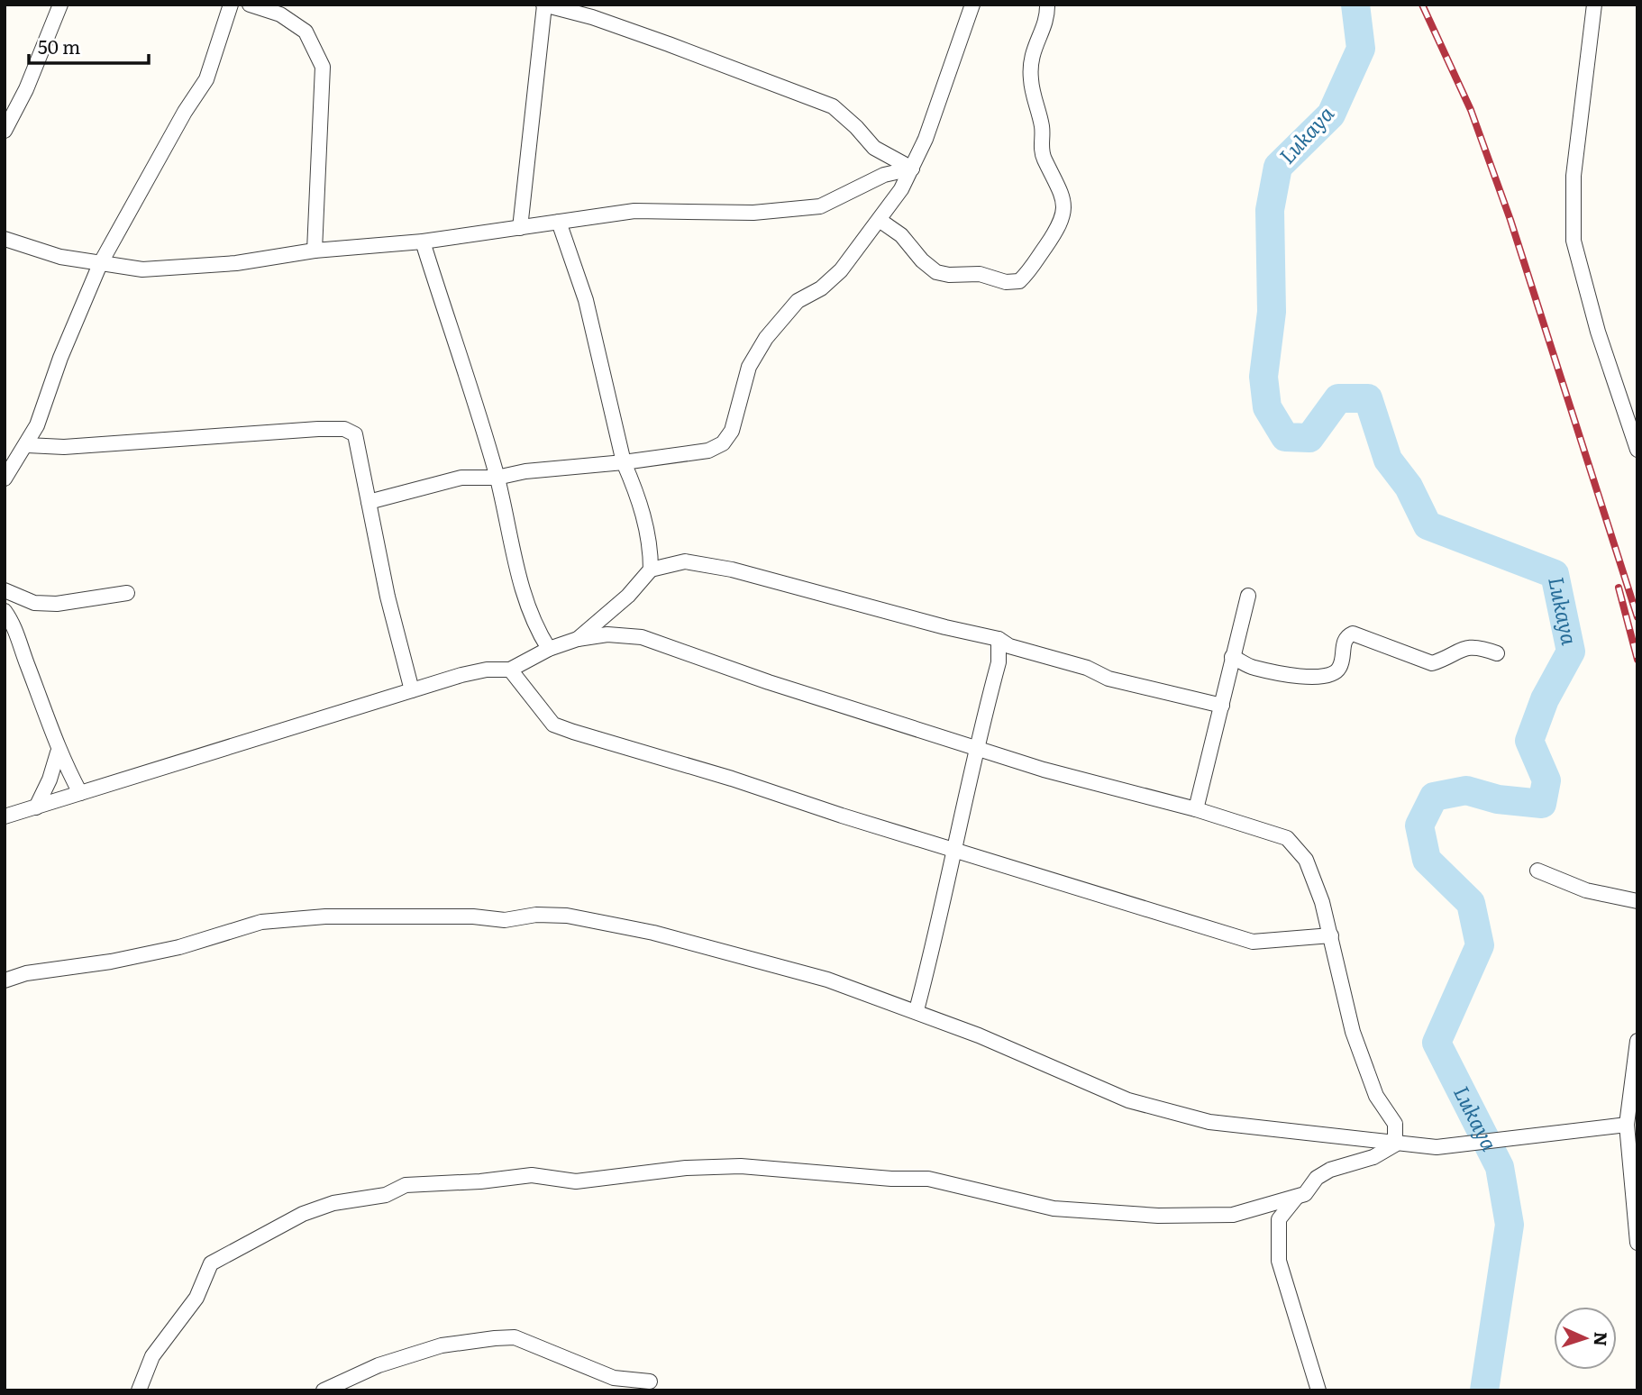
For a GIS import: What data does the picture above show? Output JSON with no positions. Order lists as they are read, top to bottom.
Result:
{
  "water": ["Lukaya"],
  "scale_bar": "50 m",
  "north": "right"
}
